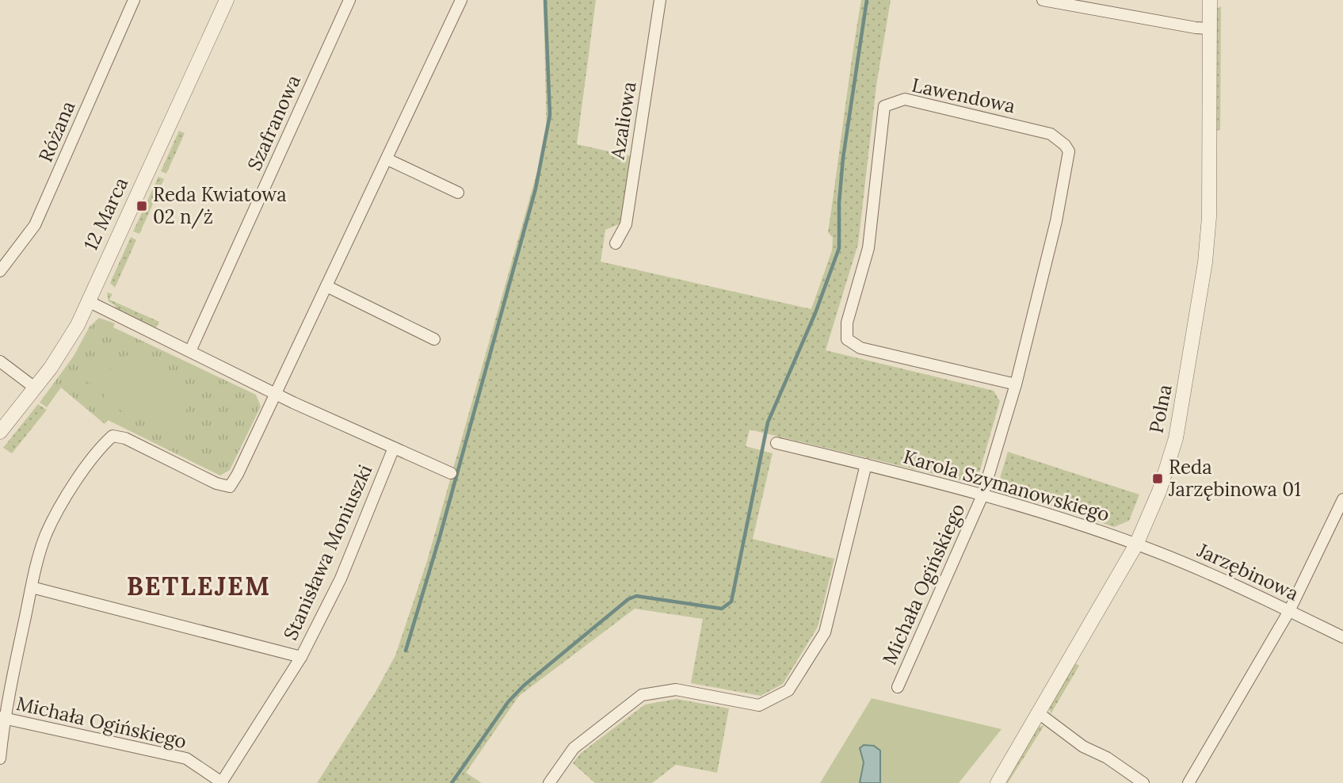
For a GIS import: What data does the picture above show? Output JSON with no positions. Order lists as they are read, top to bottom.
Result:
{
  "streets": {
    "street": [
      "Lawendowa",
      "Azaliowa",
      "Szafranowa",
      "Różana",
      "12 Marca",
      "Polna",
      "Karola Szymanowskiego",
      "Stanisława Moniuszki",
      "Jarzębinowa",
      "Michała Ogińskiego"
    ]
  },
  "crossings": [
    ["Lawendowa", "Karola Szymanowskiego"],
    ["Lawendowa", "Michała Ogińskiego"],
    ["Polna", "Karola Szymanowskiego"],
    ["Polna", "Jarzębinowa"],
    ["Karola Szymanowskiego", "Jarzębinowa"],
    ["Karola Szymanowskiego", "Michała Ogińskiego"],
    ["Stanisława Moniuszki", "Michała Ogińskiego"]
  ],
  "districts": ["BETLEJEM"],
  "places": {
    "transit": ["Reda Kwiatowa 02 n/ż", "Reda Jarzębinowa 01"]
  }
}
